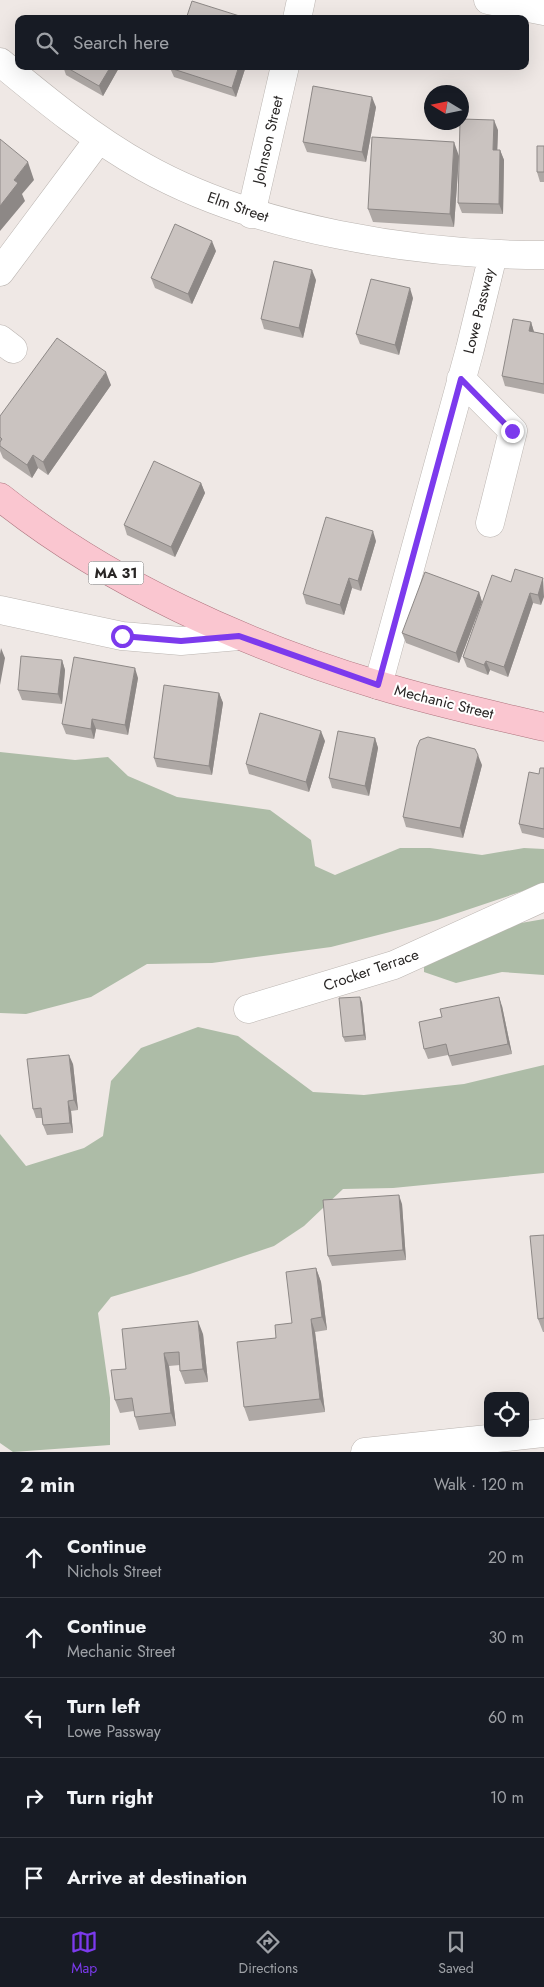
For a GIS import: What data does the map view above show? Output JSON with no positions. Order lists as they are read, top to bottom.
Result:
{
  "streets": {
    "main road": ["MA 31", "Mechanic Street"],
    "street": [
      "Johnson Street",
      "Elm Street",
      "Lowe Passway",
      "Crocker Terrace"
    ]
  },
  "crossings": [
    ["Johnson Street", "Elm Street"],
    ["Elm Street", "Lowe Passway"],
    ["Lowe Passway", "Mechanic Street"]
  ],
  "north": "left",
  "page": {
    "search": "Search here",
    "heading": ["2 min", "Walk · 120 m"],
    "list": [
      ["Continue", "Nichols Street", "20 m"],
      ["Continue", "Mechanic Street", "30 m"],
      ["Turn left", "Lowe Passway", "60 m"],
      ["Turn right", "10 m"],
      "Arrive at destination"
    ],
    "nav": ["Map", "Directions", "Saved"]
  }
}
